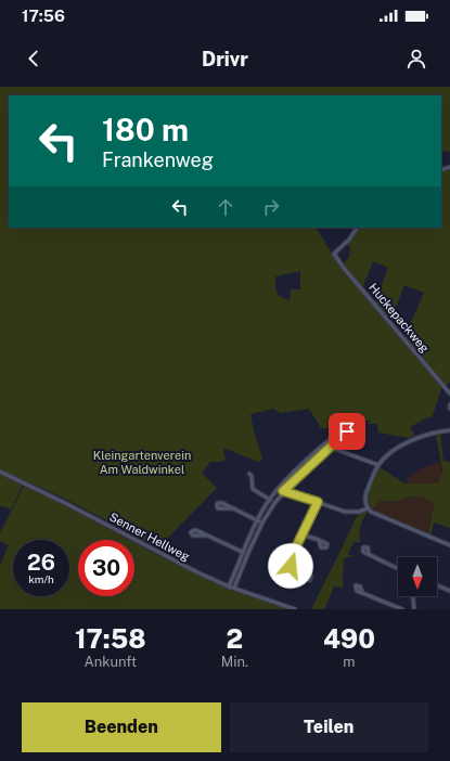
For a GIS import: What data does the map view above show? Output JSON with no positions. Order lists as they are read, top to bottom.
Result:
{
  "streets": {
    "street": ["Huckepackweg", "Senner Hellweg"]
  },
  "parks": ["Kleingartenverein Am Waldwinkel"],
  "north": "bottom",
  "page": {
    "status": "17:56",
    "header": "Drivr",
    "turn": ["180 m", "Frankenweg"],
    "speed": "26 km/h",
    "limit": "30",
    "eta": [
      "17:58",
      "Ankunft",
      "2",
      "Min.",
      "490",
      "m"
    ],
    "buttons": ["Beenden", "Teilen"]
  }
}
